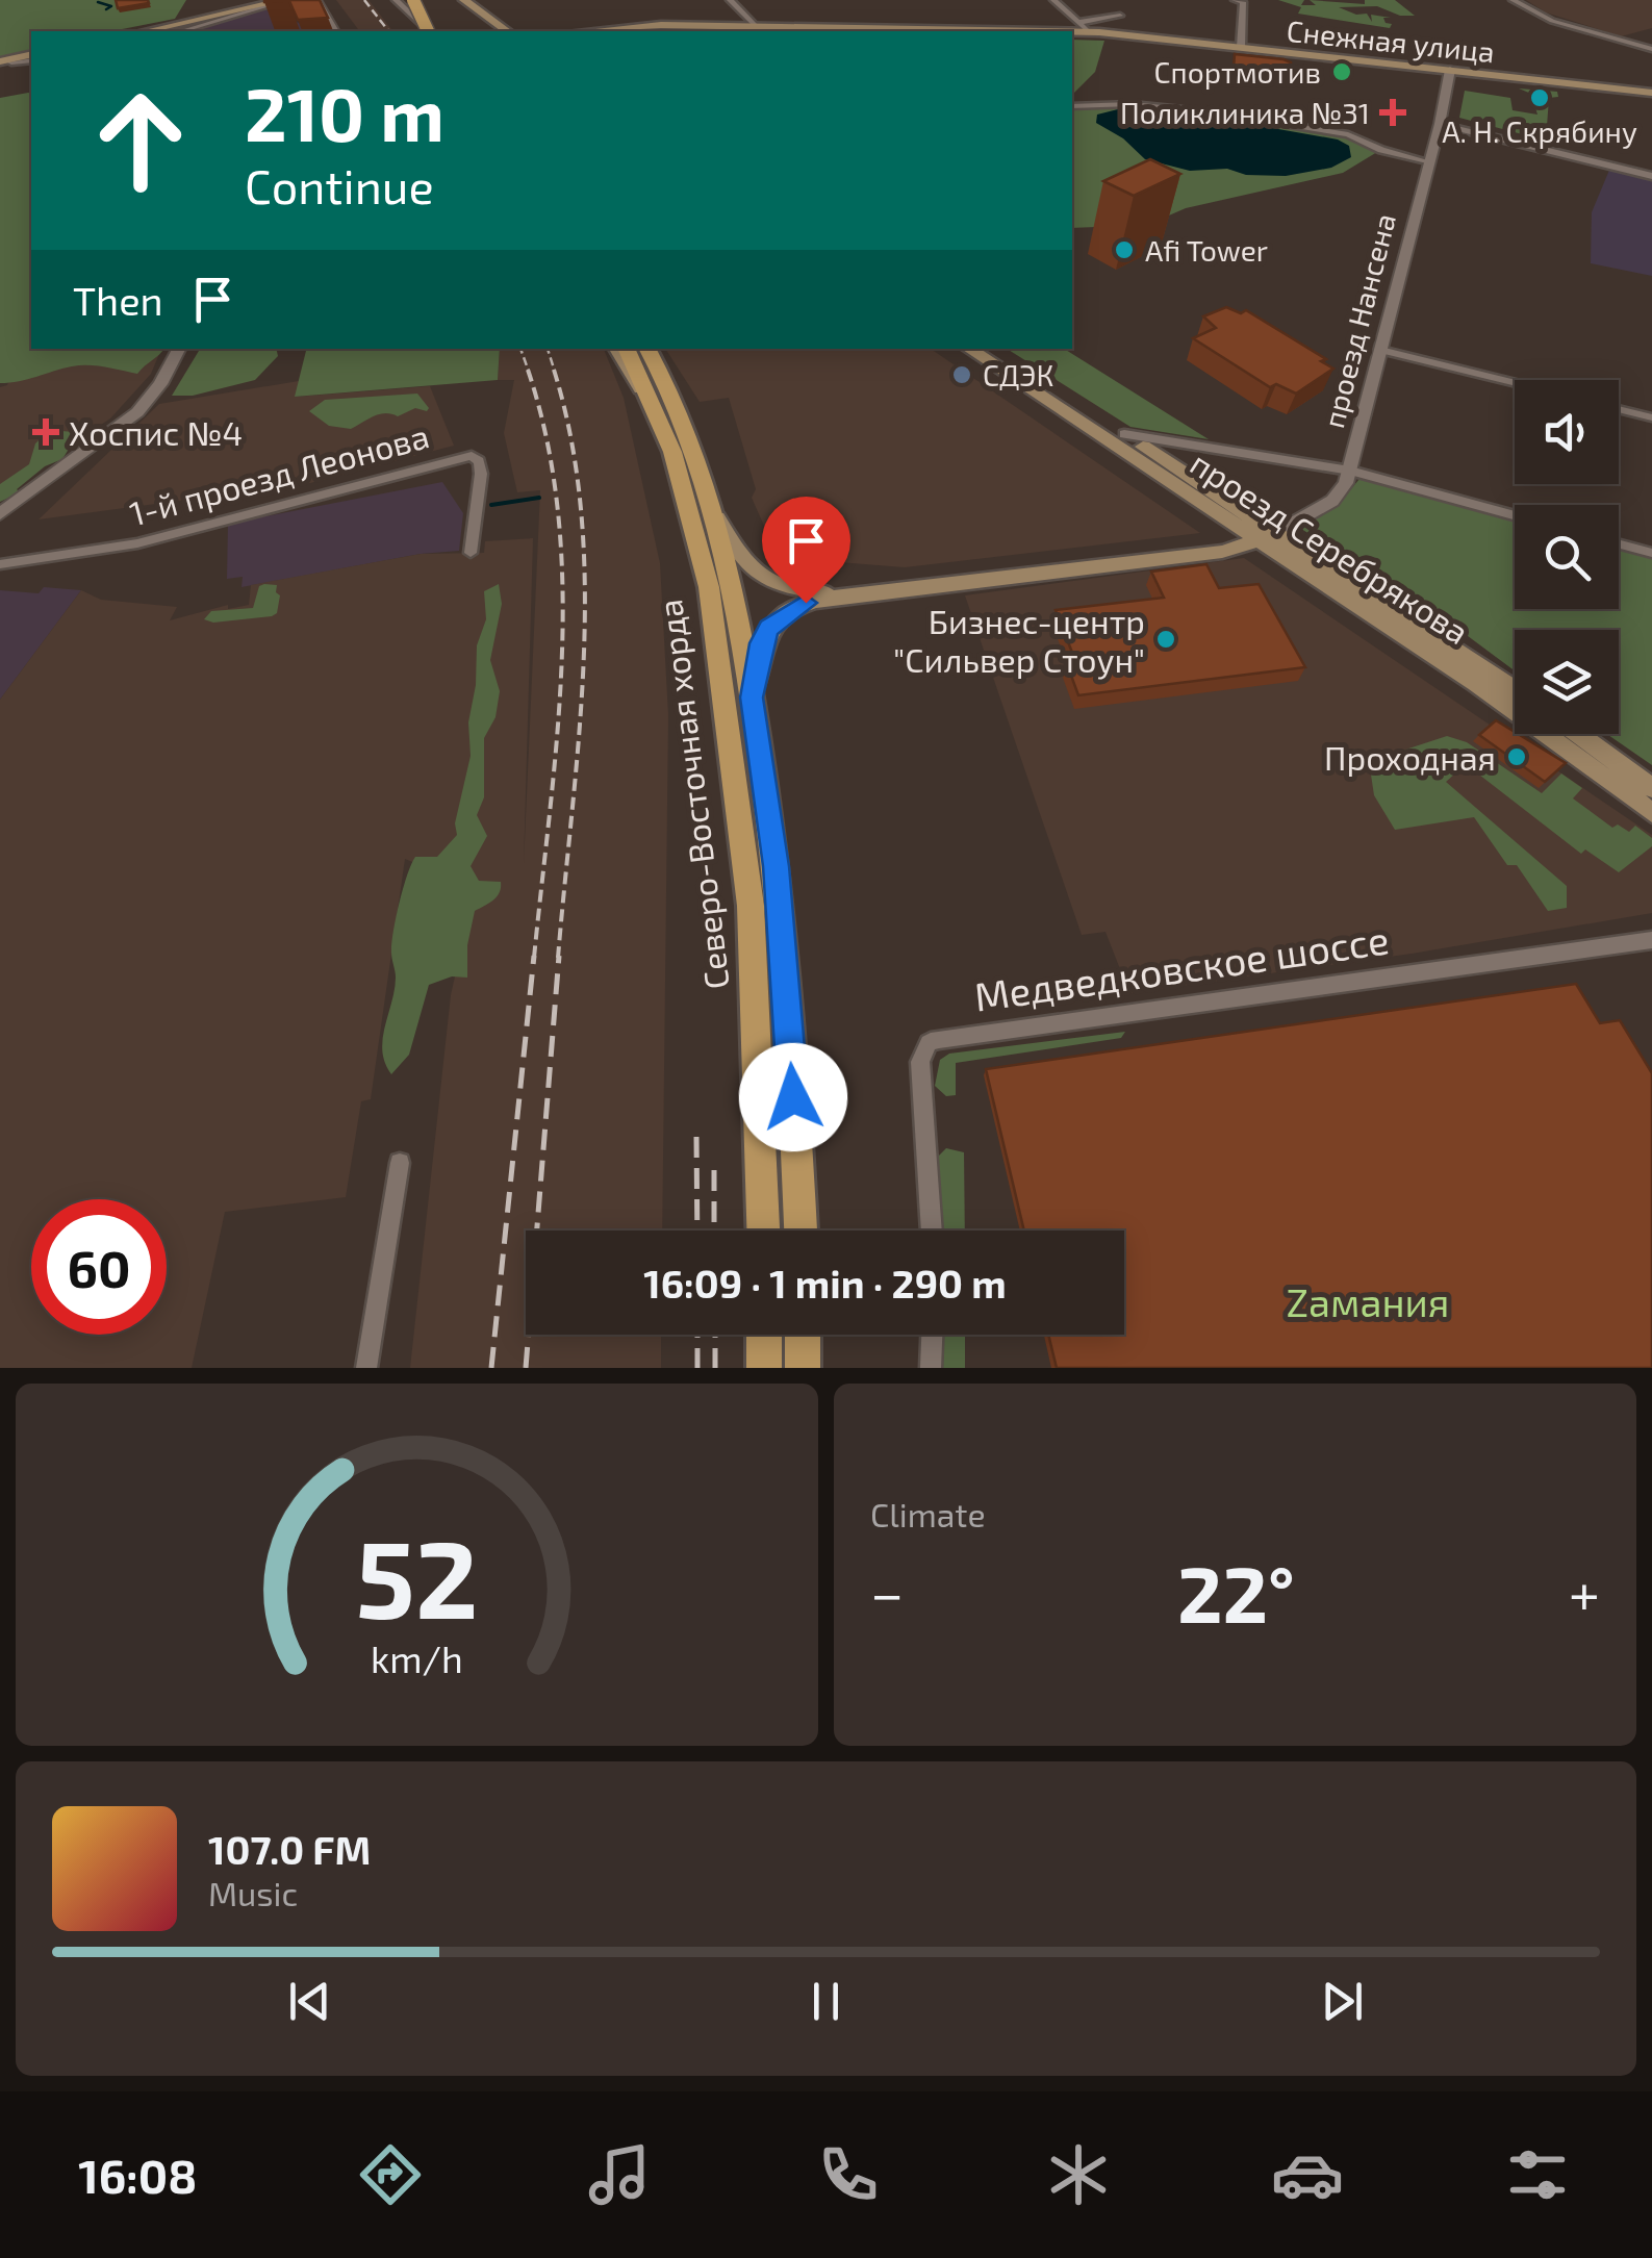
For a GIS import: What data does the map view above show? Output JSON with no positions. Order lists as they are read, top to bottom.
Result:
{
  "streets": {
    "main road": ["Снежная улица", "проезд Серебрякова", "Северо-Восточная хорда"],
    "street": ["проезд Нансена", "1-й проезд Леонова", "Медведковское шоссе"]
  },
  "crossings": [
    ["Снежная улица", "проезд Нансена"],
    ["проезд Нансена", "проезд Серебрякова"]
  ],
  "parks": ["Zамания"],
  "places": {
    "other": [
      "Спортмотив",
      "А. Н. Скрябину",
      "Afi Tower",
      "СДЭК",
      "Бизнес-центр \"Сильвер Стоун\"",
      "Проходная"
    ],
    "health": ["Поликлиника №31", "Хоспис №4"]
  },
  "page": {
    "turn": ["210 m", "Continue"],
    "then": "Then",
    "limit": "60",
    "trip": "16:09 · 1 min · 290 m",
    "tile": "Climate",
    "heat": ["−", "22°", "+"],
    "song": ["107.0 FM", "Music"],
    "tabs": "16:08",
    "gauge": ["52", "km/h"]
  }
}
